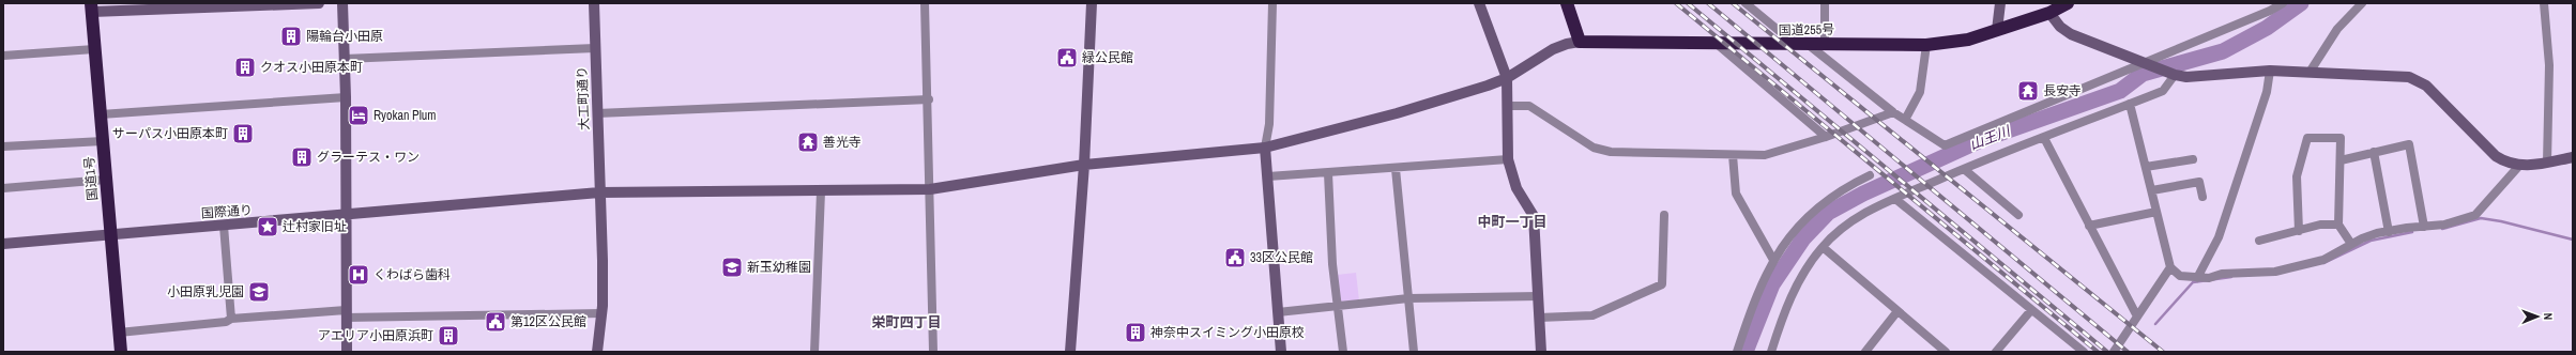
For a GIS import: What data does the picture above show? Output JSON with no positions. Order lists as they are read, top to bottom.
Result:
{
  "streets": {
    "highway": ["国道255号", "国道1号"],
    "street": ["大工町通り", "国際通り"]
  },
  "crossings": [
    ["国道255号", "国際通り"],
    ["大工町通り", "国際通り"],
    ["国道1号", "国際通り"]
  ],
  "districts": ["中町一丁目", "栄町四丁目"],
  "water": ["山王川"],
  "places": {
    "building": [
      "陽輪台小田原",
      "クオス小田原本町",
      "サーパス小田原本町",
      "グラーテス・ワン",
      "神奈中スイミング小田原校",
      "アエリア小田原浜町"
    ],
    "public building": ["緑公民館", "33区公民館", "第12区公民館"],
    "temple": ["長安寺", "善光寺"],
    "hotel": ["Ryokan Plum"],
    "place": ["辻村家旧址"],
    "school or university": ["新玉幼稚園", "小田原乳児園"],
    "hospital": ["くわばら歯科"]
  },
  "north": "right"
}
